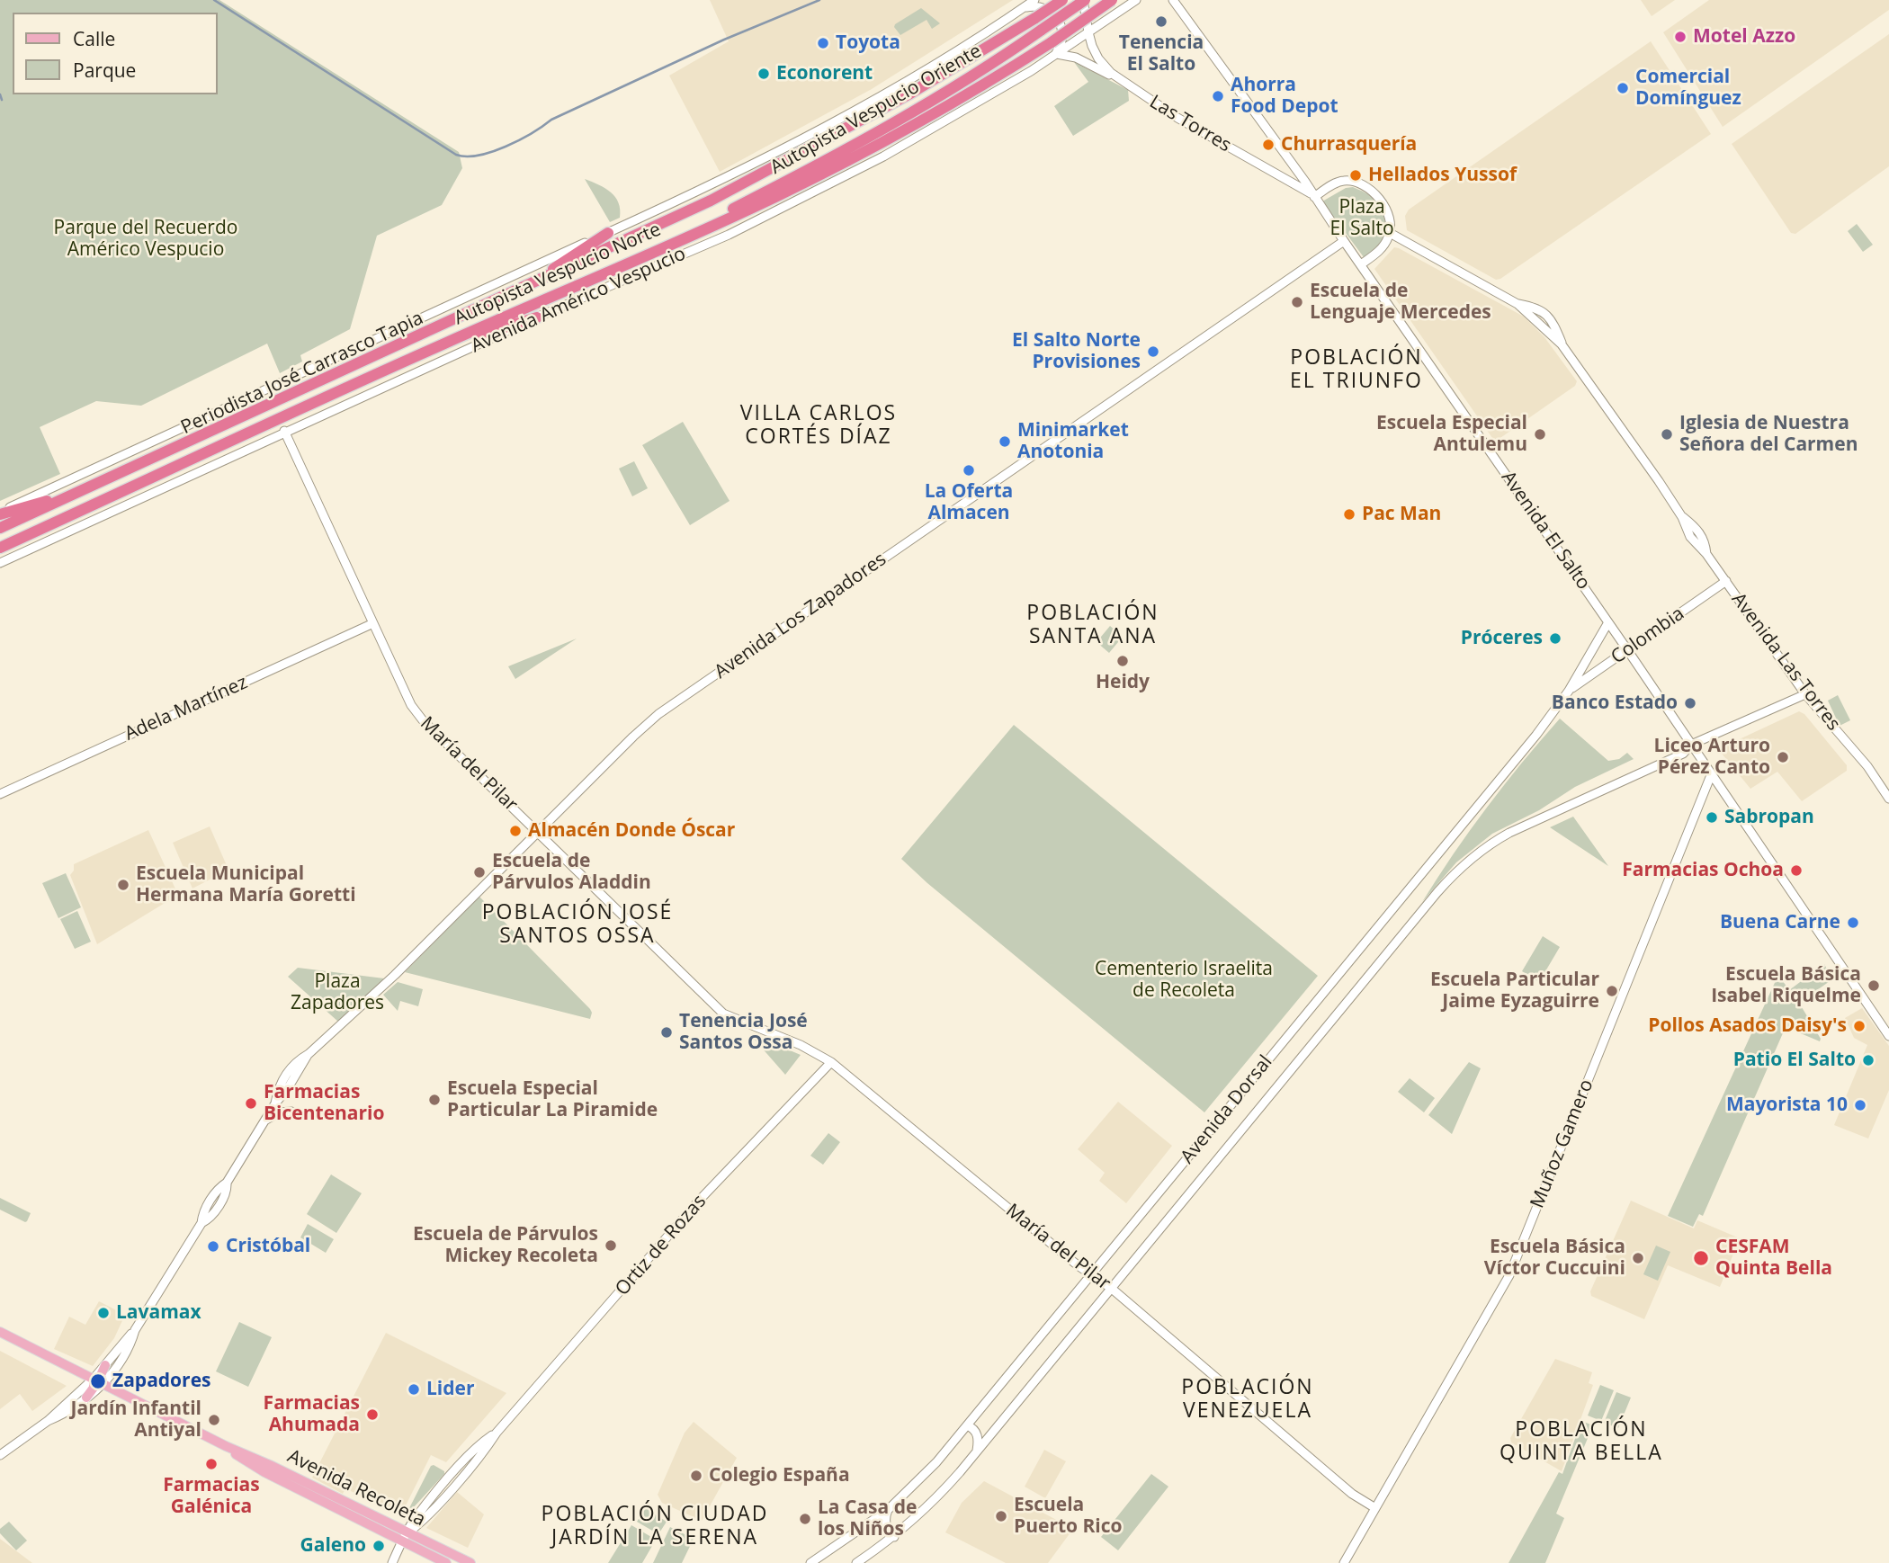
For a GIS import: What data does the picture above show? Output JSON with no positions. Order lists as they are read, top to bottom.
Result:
{
  "streets": {
    "highway": ["Autopista Vespucio Oriente", "Autopista Vespucio Norte"],
    "main road": [
      "Las Torres",
      "Avenida Américo Vespucio",
      "Periodista José Carrasco Tapia",
      "Avenida El Salto",
      "Avenida Los Zapadores",
      "Colombia",
      "Avenida Las Torres",
      "Adela Martínez",
      "María del Pilar",
      "Avenida Dorsal",
      "Muñoz Gamero",
      "Ortiz de Rozas",
      "Avenida Recoleta"
    ]
  },
  "crossings": [
    ["Autopista Vespucio Oriente", "Autopista Vespucio Norte"],
    ["Las Torres", "Avenida Américo Vespucio"],
    ["Las Torres", "Avenida El Salto"],
    ["Avenida Américo Vespucio", "María del Pilar"],
    ["Avenida El Salto", "Avenida Los Zapadores"],
    ["Avenida El Salto", "Colombia"],
    ["Avenida El Salto", "Avenida Dorsal"],
    ["Avenida El Salto", "Muñoz Gamero"],
    ["Avenida Los Zapadores", "María del Pilar"],
    ["Avenida Los Zapadores", "Avenida Recoleta"],
    ["Colombia", "Avenida Las Torres"],
    ["Colombia", "Avenida Dorsal"],
    ["Avenida Las Torres", "Avenida Dorsal"],
    ["Adela Martínez", "María del Pilar"],
    ["María del Pilar", "Avenida Dorsal"],
    ["María del Pilar", "Muñoz Gamero"],
    ["María del Pilar", "Ortiz de Rozas"],
    ["Ortiz de Rozas", "Avenida Recoleta"]
  ],
  "districts": [
    "POBLACIÓN EL TRIUNFO",
    "VILLA CARLOS CORTÉS DÍAZ",
    "POBLACIÓN SANTA ANA",
    "POBLACIÓN JOSÉ SANTOS OSSA",
    "POBLACIÓN VENEZUELA",
    "POBLACIÓN QUINTA BELLA",
    "POBLACIÓN CIUDAD JARDÍN LA SERENA"
  ],
  "parks": [
    "Plaza El Salto",
    "Parque del Recuerdo Américo Vespucio",
    "Cementerio Israelita de Recoleta",
    "Plaza Zapadores"
  ],
  "places": [
    "Tenencia El Salto",
    "Motel Azzo",
    "Toyota",
    "Econorent",
    "Comercial Domínguez",
    "Ahorra Food Depot",
    "Churrasquería",
    "Hellados Yussof",
    "Escuela de Lenguaje Mercedes",
    "El Salto Norte Provisiones",
    "Escuela Especial Antulemu",
    "Iglesia de Nuestra Señora del Carmen",
    "Minimarket Anotonia",
    "La Oferta Almacen",
    "Pac Man",
    "Próceres",
    "Heidy",
    "Banco Estado",
    "Liceo Arturo Pérez Canto",
    "Sabropan",
    "Almacén Donde Óscar",
    "Farmacias Ochoa",
    "Escuela de Párvulos Aladdin",
    "Escuela Municipal Hermana María Goretti",
    "Buena Carne",
    "Escuela Básica Isabel Riquelme",
    "Escuela Particular Jaime Eyzaguirre",
    "Pollos Asados Daisy's",
    "Tenencia José Santos Ossa",
    "Patio El Salto",
    "Escuela Especial Particular La Piramide",
    "Farmacias Bicentenario",
    "Mayorista 10",
    "Escuela de Párvulos Mickey Recoleta",
    "Cristóbal",
    "Escuela Básica Víctor Cuccuini",
    "CESFAM Quinta Bella",
    "Lavamax",
    "Zapadores",
    "Lider",
    "Farmacias Ahumada",
    "Jardín Infantil Antiyal",
    "Farmacias Galénica",
    "Colegio España",
    "Escuela Puerto Rico",
    "La Casa de los Niños",
    "Galeno"
  ],
  "legend": ["Calle", "Parque"]
}
